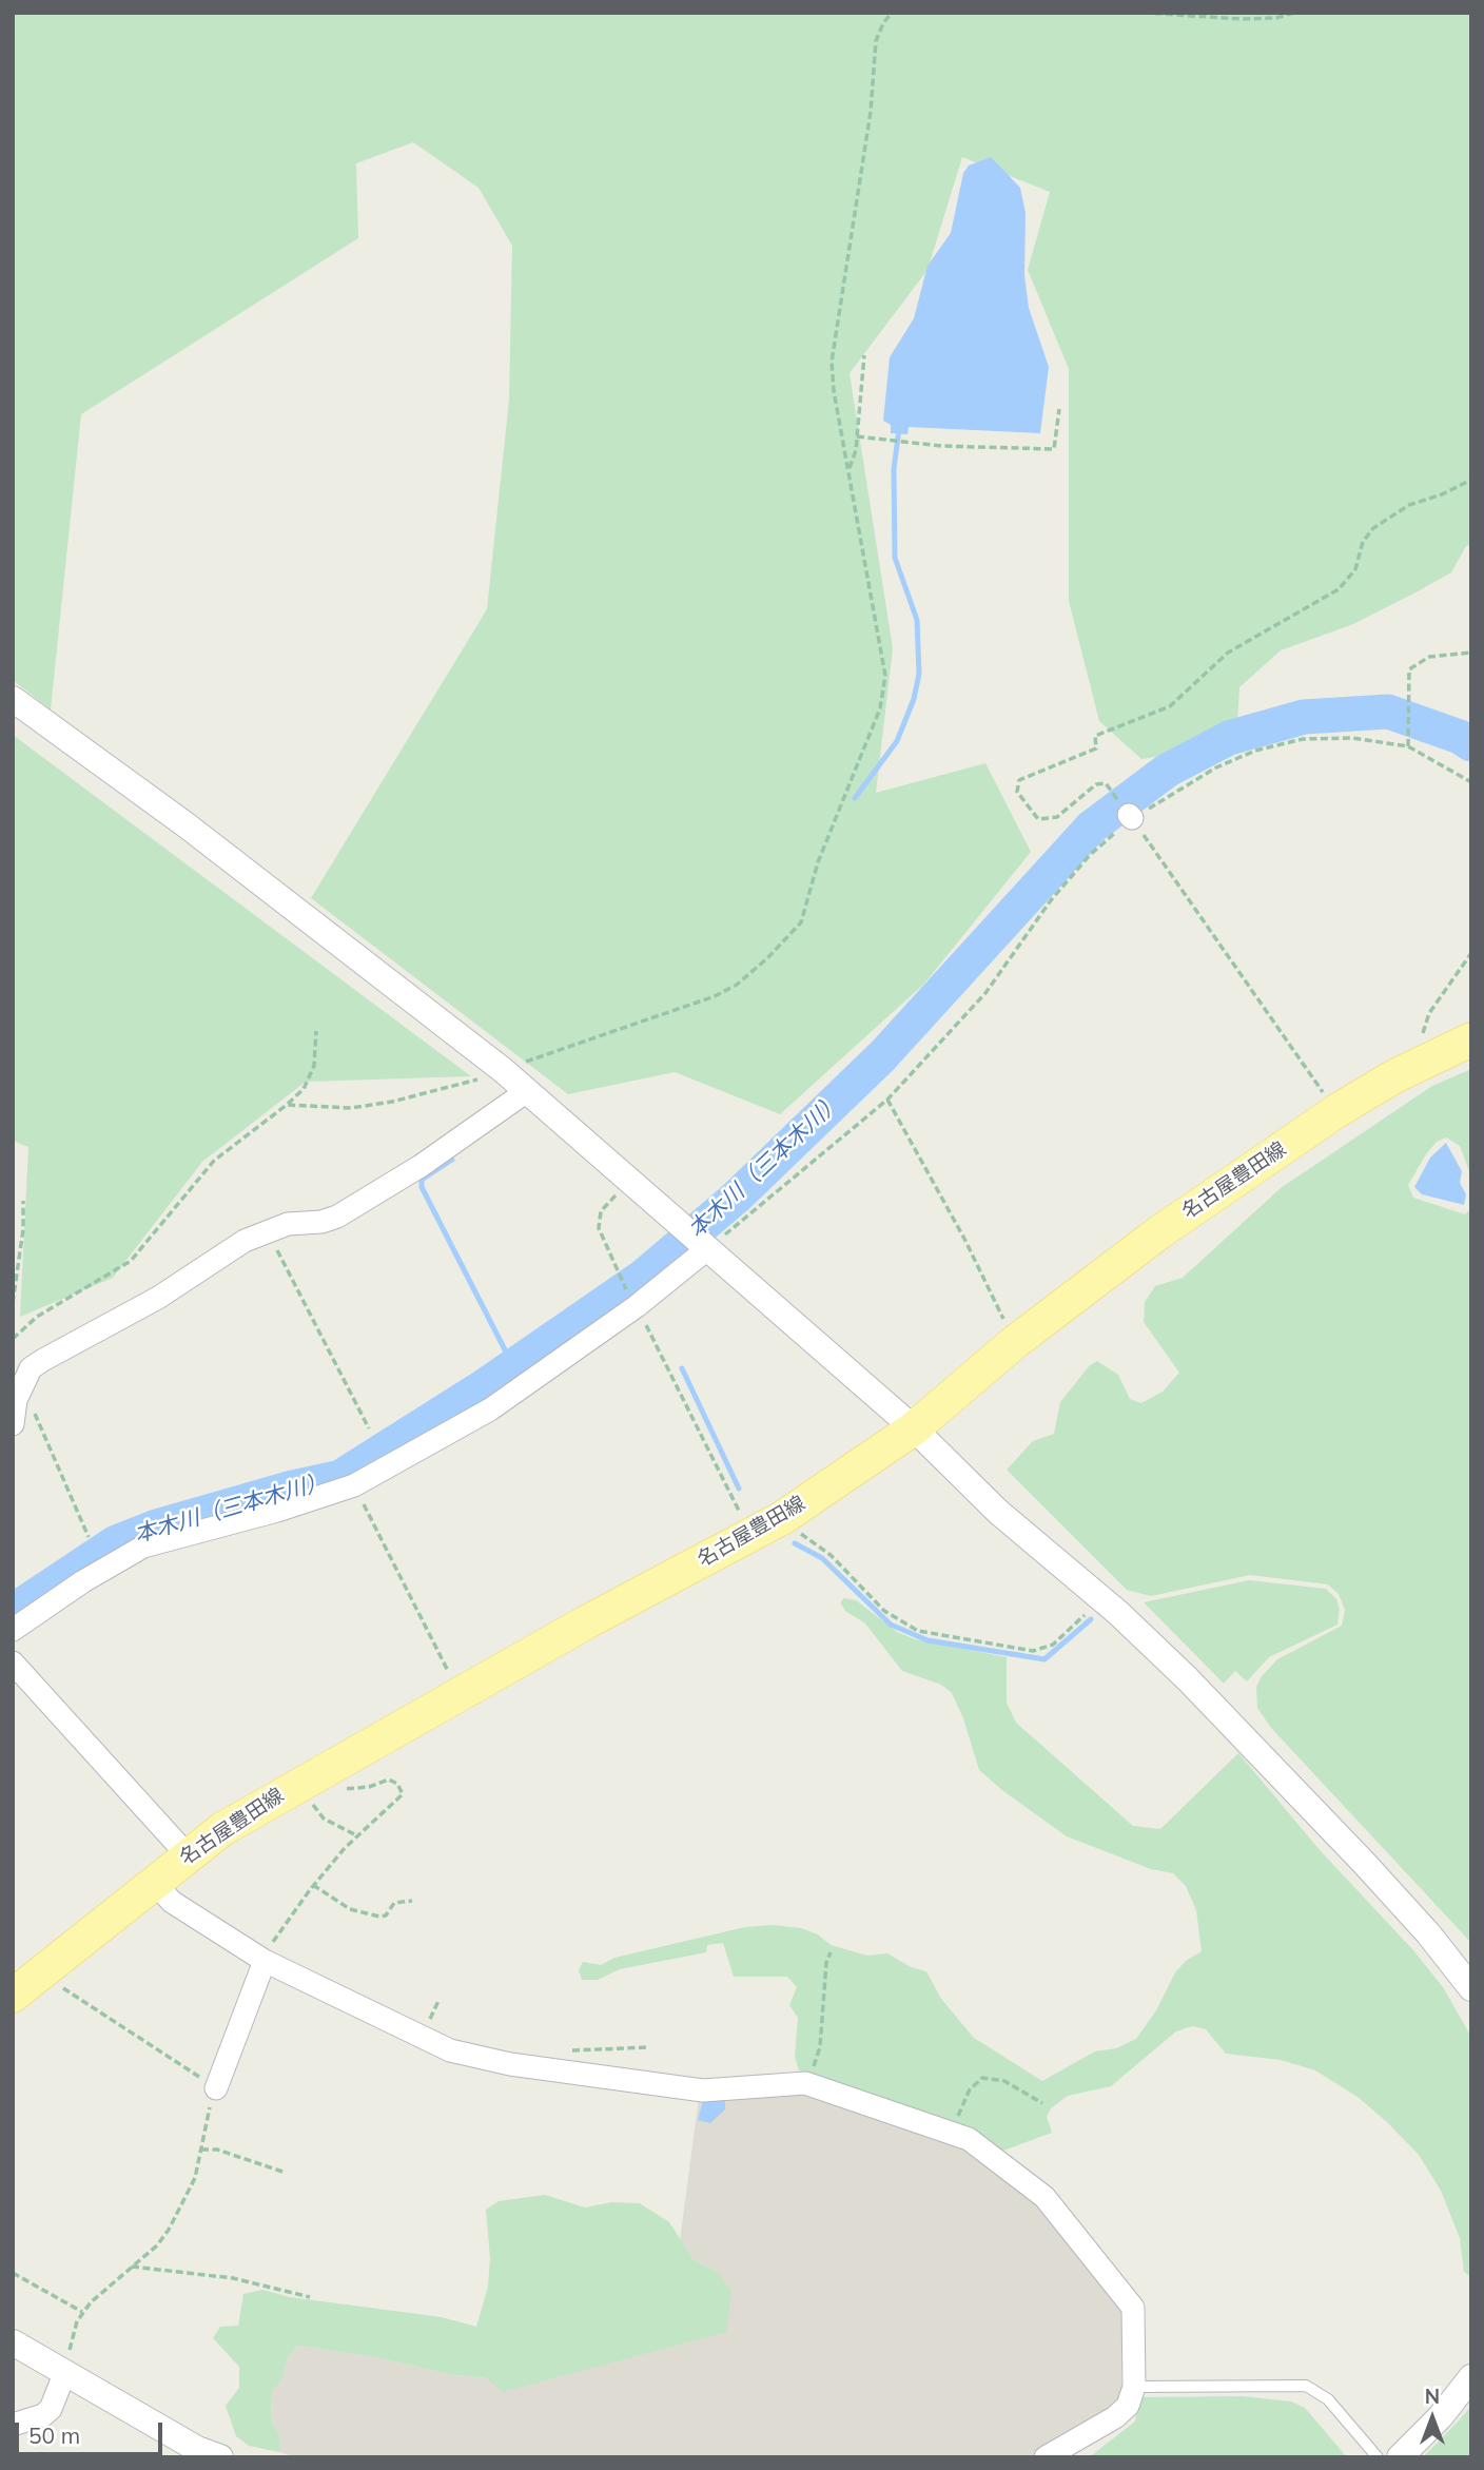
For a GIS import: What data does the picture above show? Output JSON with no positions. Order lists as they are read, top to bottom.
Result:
{
  "streets": {
    "main road": ["名古屋豊田線"]
  },
  "water": ["本木川（三本木川）"],
  "scale_bar": "50 m",
  "north": "top"
}
